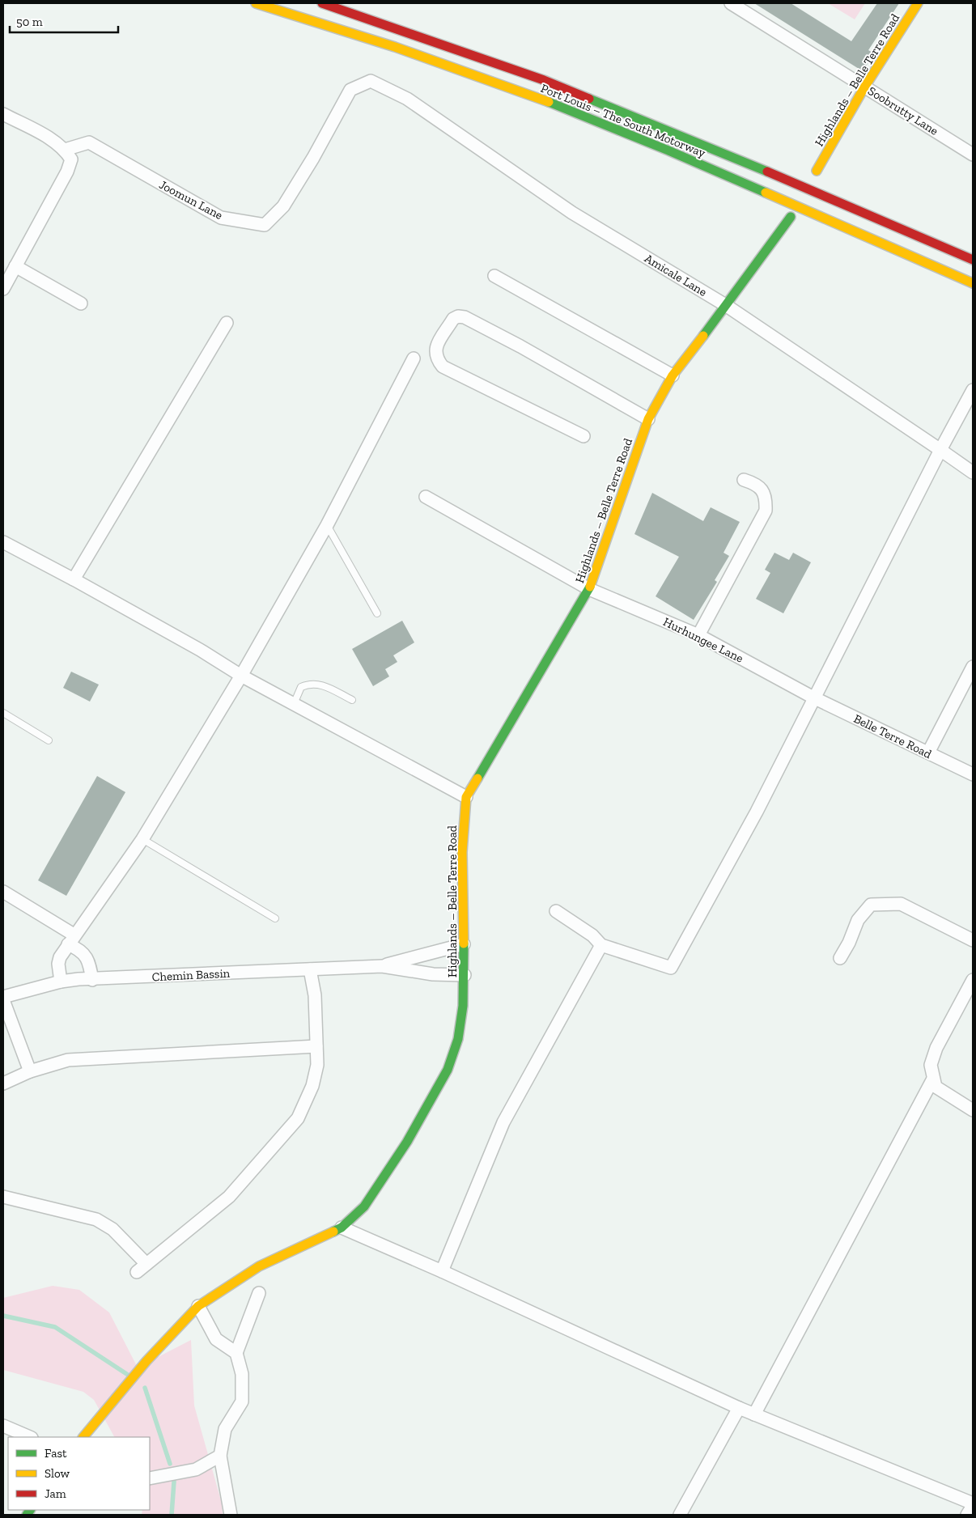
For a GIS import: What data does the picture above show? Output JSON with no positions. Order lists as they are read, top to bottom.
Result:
{
  "streets": {
    "main road": ["Highlands – Belle Terre Road", "Port Louis – The South Motorway"],
    "street": [
      "Soobrutty Lane",
      "Joomun Lane",
      "Amicale Lane",
      "Hurhungee Lane",
      "Belle Terre Road",
      "Chemin Bassin"
    ]
  },
  "crossings": [
    ["Highlands – Belle Terre Road", "Soobrutty Lane"],
    ["Highlands – Belle Terre Road", "Amicale Lane"],
    ["Highlands – Belle Terre Road", "Hurhungee Lane"],
    ["Joomun Lane", "Amicale Lane"],
    ["Hurhungee Lane", "Belle Terre Road"]
  ],
  "legend": ["Fast", "Slow", "Jam"],
  "scale_bar": "50 m"
}
